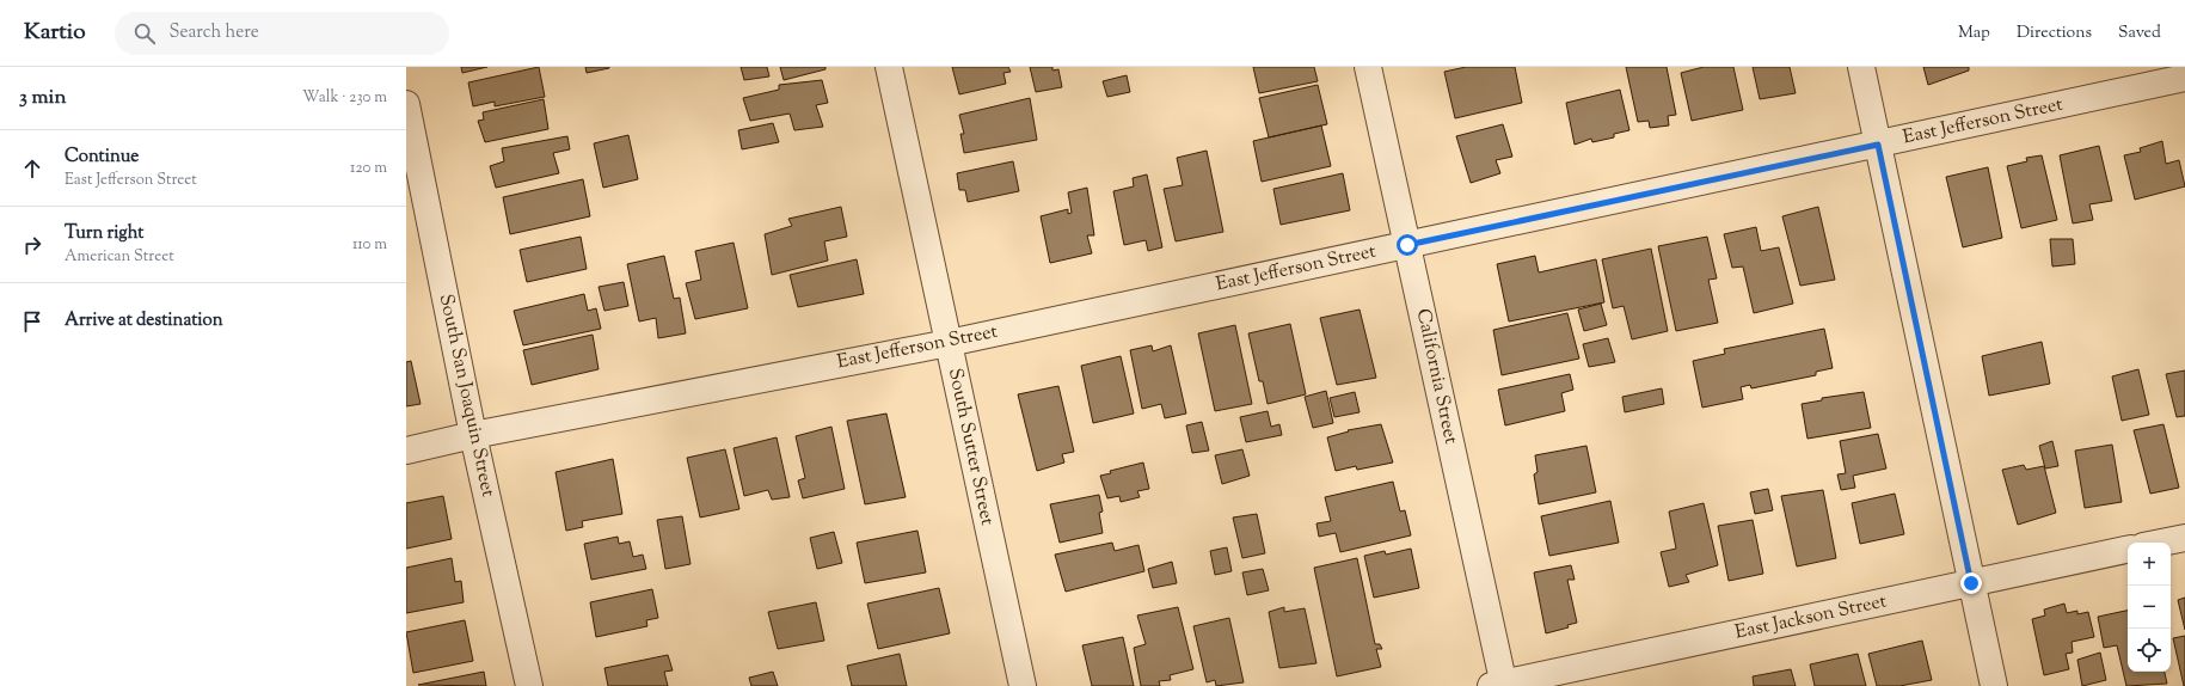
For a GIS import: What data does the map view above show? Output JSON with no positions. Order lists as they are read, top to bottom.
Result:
{
  "streets": {
    "street": [
      "East Jefferson Street",
      "California Street",
      "South San Joaquin Street",
      "South Sutter Street",
      "East Jackson Street"
    ]
  },
  "crossings": [
    ["East Jefferson Street", "California Street"],
    ["East Jefferson Street", "South San Joaquin Street"],
    ["East Jefferson Street", "South Sutter Street"],
    ["California Street", "East Jackson Street"]
  ],
  "page": {
    "header": "Kartio",
    "search": "Search here",
    "nav": ["Map", "Directions", "Saved"],
    "heading": ["3 min", "Walk · 230 m"],
    "list": [
      ["Continue", "East Jefferson Street", "120 m"],
      ["Turn right", "American Street", "110 m"],
      "Arrive at destination"
    ],
    "map_buttons": ["+", "−"]
  }
}
